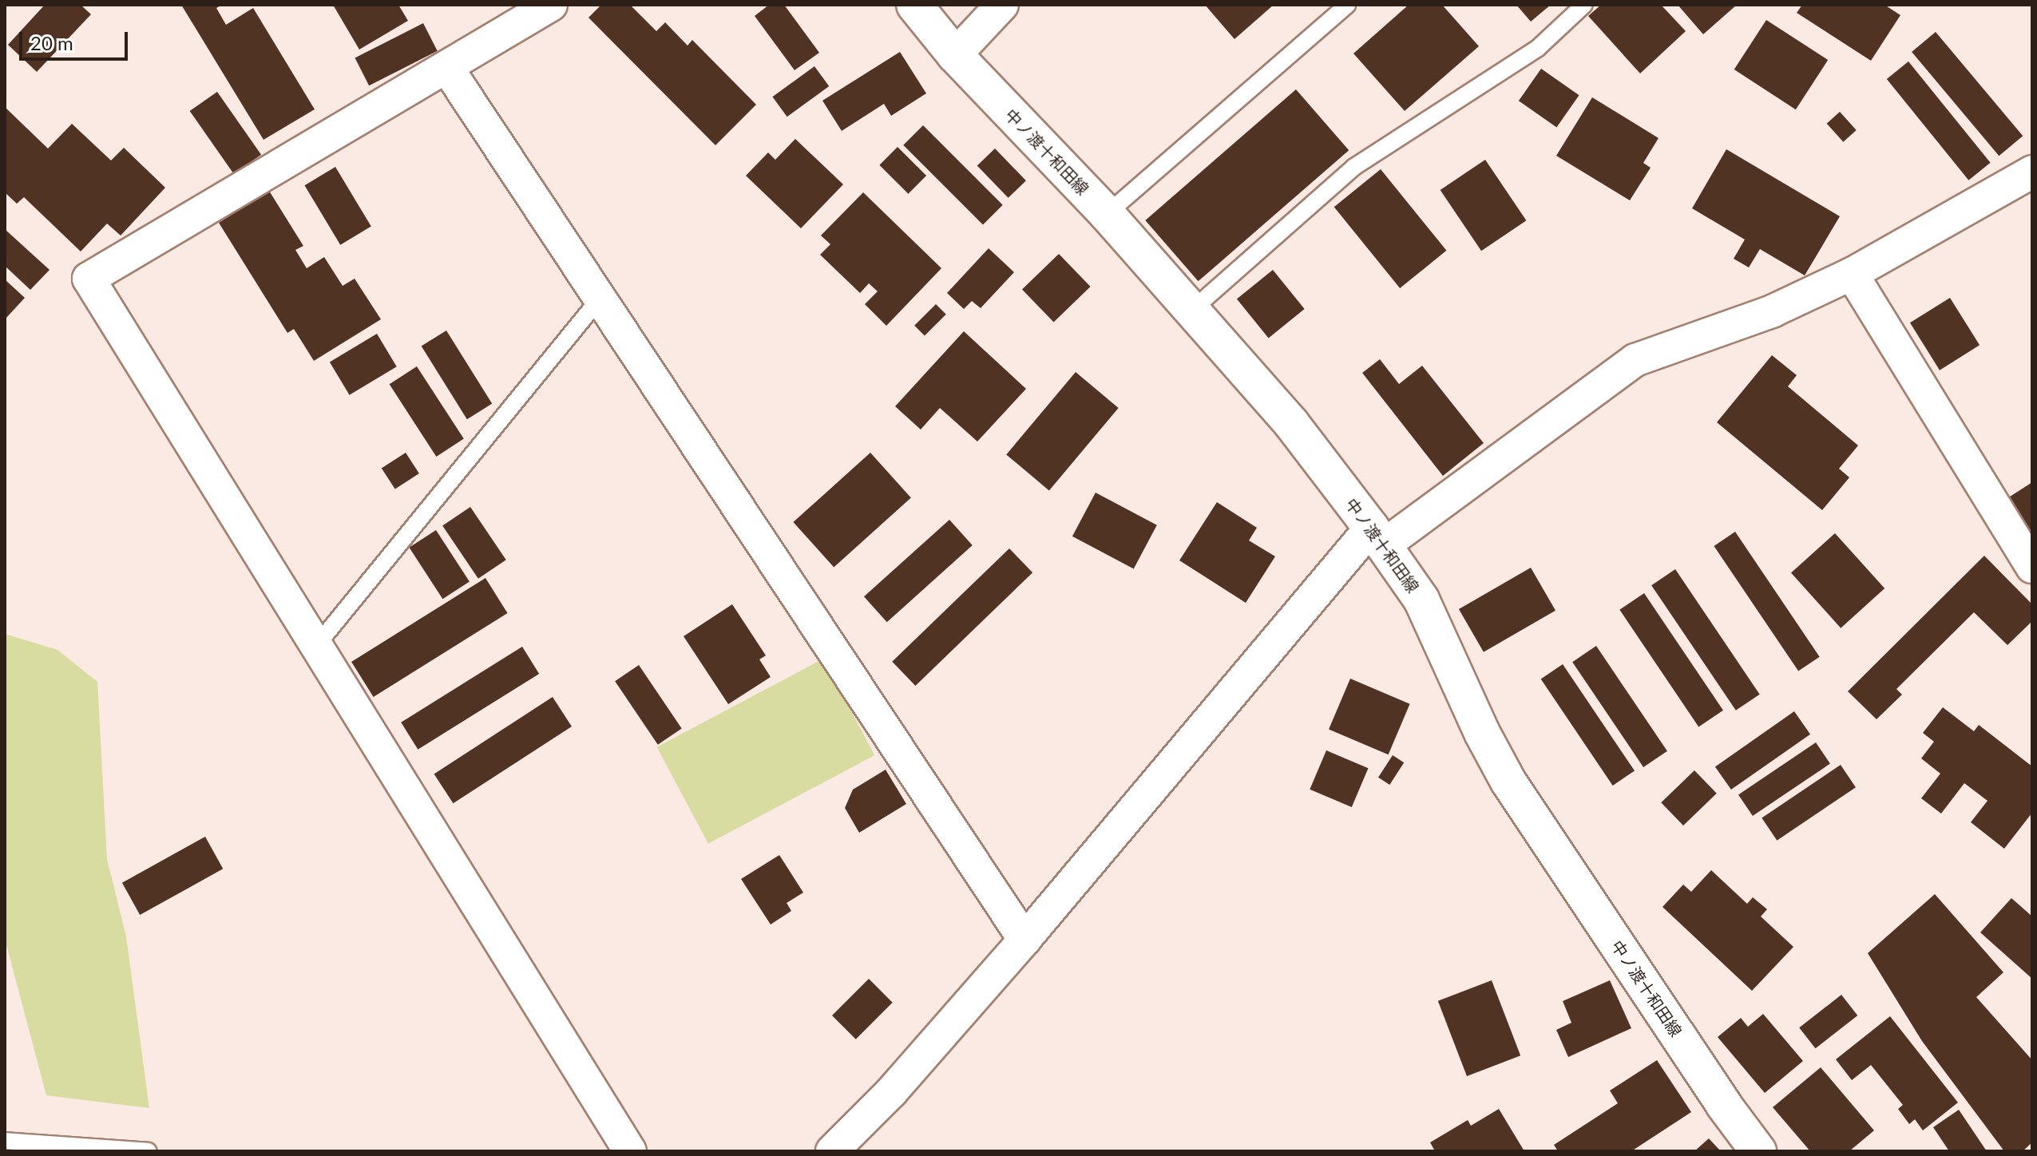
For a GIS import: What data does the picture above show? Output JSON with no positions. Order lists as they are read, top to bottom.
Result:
{
  "streets": {
    "main road": ["中ノ渡十和田線"]
  },
  "scale_bar": "20 m"
}
